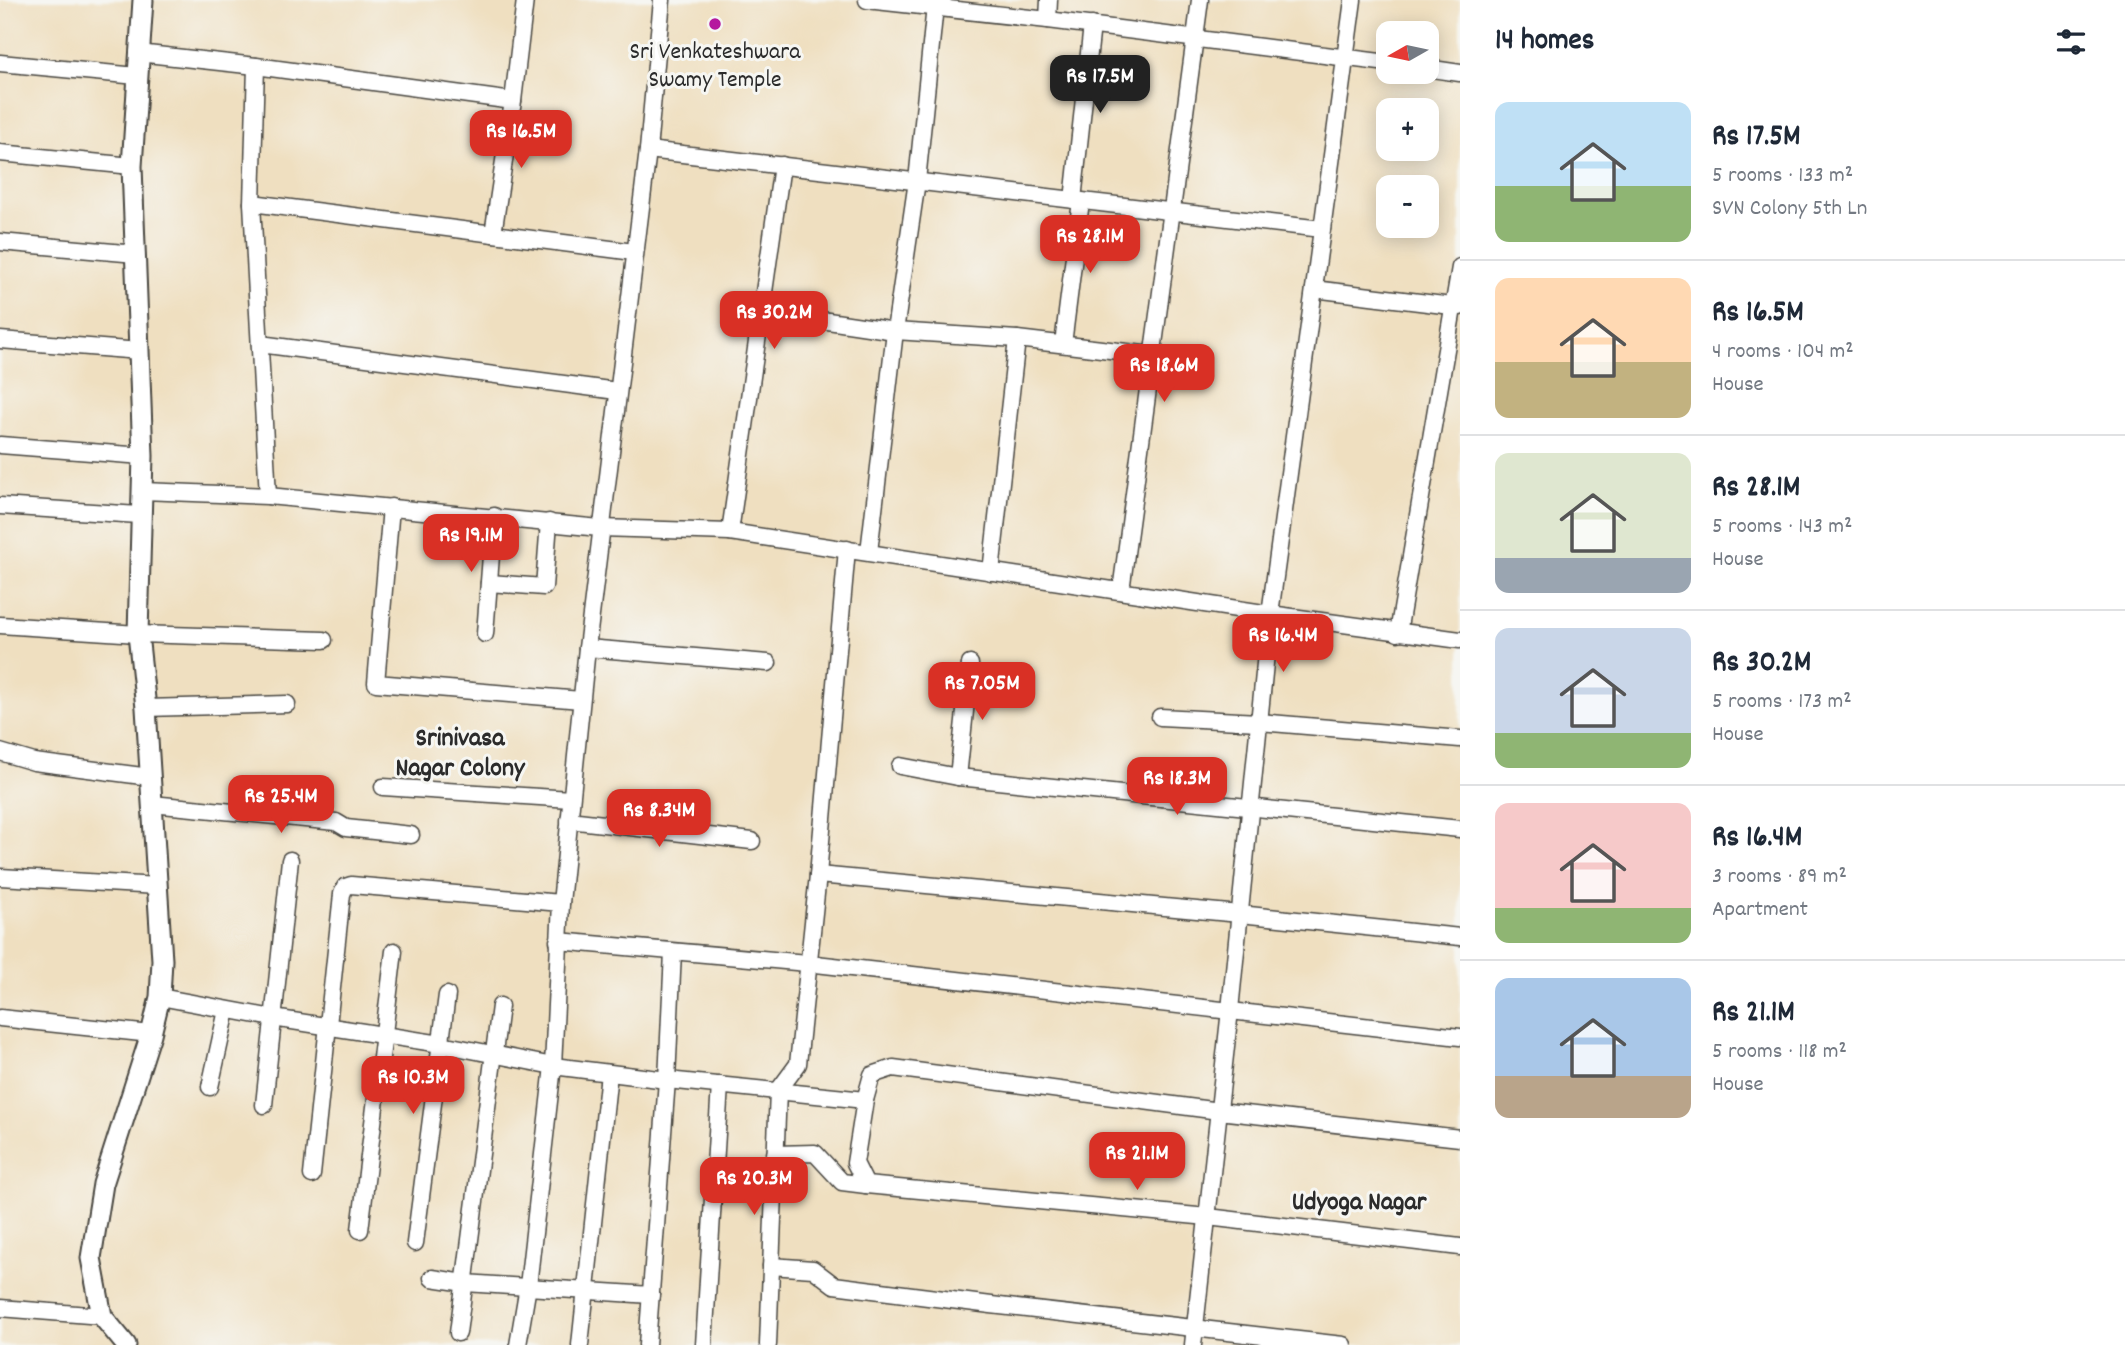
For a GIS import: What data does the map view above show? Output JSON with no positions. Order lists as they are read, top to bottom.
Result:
{
  "districts": ["Srinivasa Nagar Colony", "Udyoga Nagar"],
  "places": ["Sri Venkateshwara Swamy Temple"],
  "north": "left",
  "page": {
    "heading": "14 homes",
    "map_buttons": ["+", "−"],
    "price": [
      "Rs 17.5M",
      "Rs 16.5M",
      "Rs 28.1M",
      "Rs 30.2M",
      "Rs 18.6M",
      "Rs 19.1M",
      "Rs 16.4M",
      "Rs 7.05M",
      "Rs 18.3M",
      "Rs 25.4M",
      "Rs 8.34M",
      "Rs 10.3M",
      "Rs 21.1M",
      "Rs 20.3M"
    ],
    "list": [
      {
        "name": "Rs 17.5M",
        "note": "5 rooms · 133 m² · SVN Colony 5th Ln"
      },
      {
        "name": "Rs 16.5M",
        "note": "4 rooms · 104 m² · House"
      },
      {
        "name": "Rs 28.1M",
        "note": "5 rooms · 143 m² · House"
      },
      {
        "name": "Rs 30.2M",
        "note": "5 rooms · 173 m² · House"
      },
      {
        "name": "Rs 16.4M",
        "note": "3 rooms · 89 m² · Apartment"
      },
      {
        "name": "Rs 21.1M",
        "note": "5 rooms · 118 m² · House"
      }
    ]
  }
}
